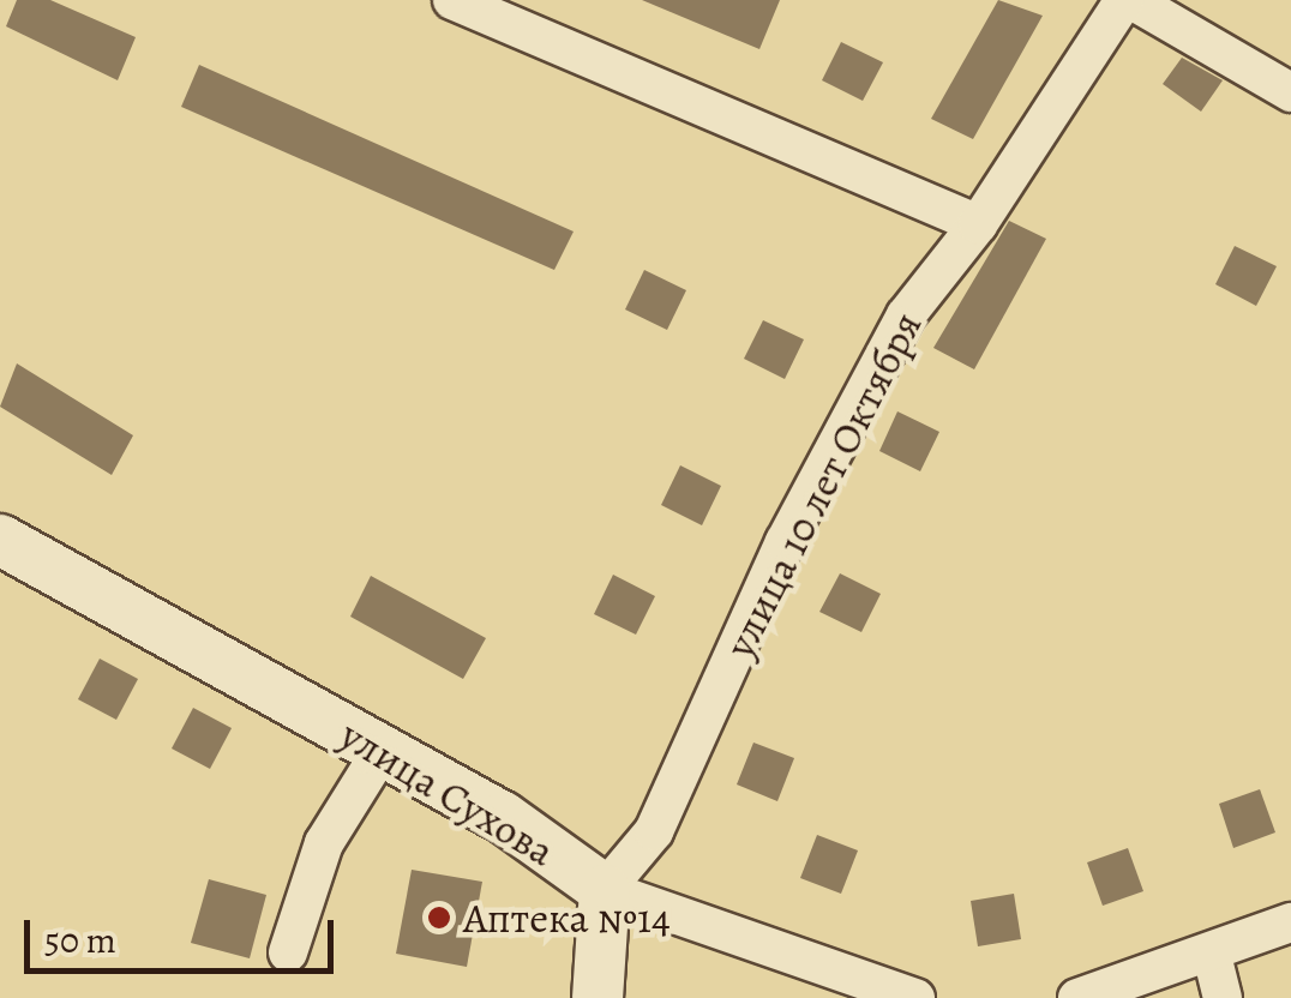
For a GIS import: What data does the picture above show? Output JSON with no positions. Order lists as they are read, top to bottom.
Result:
{
  "streets": {
    "street": ["улица 10 лет Октября", "улица Сухова"]
  },
  "crossings": [
    ["улица 10 лет Октября", "улица Сухова"]
  ],
  "places": ["Аптека №14"],
  "scale_bar": "50 m"
}
